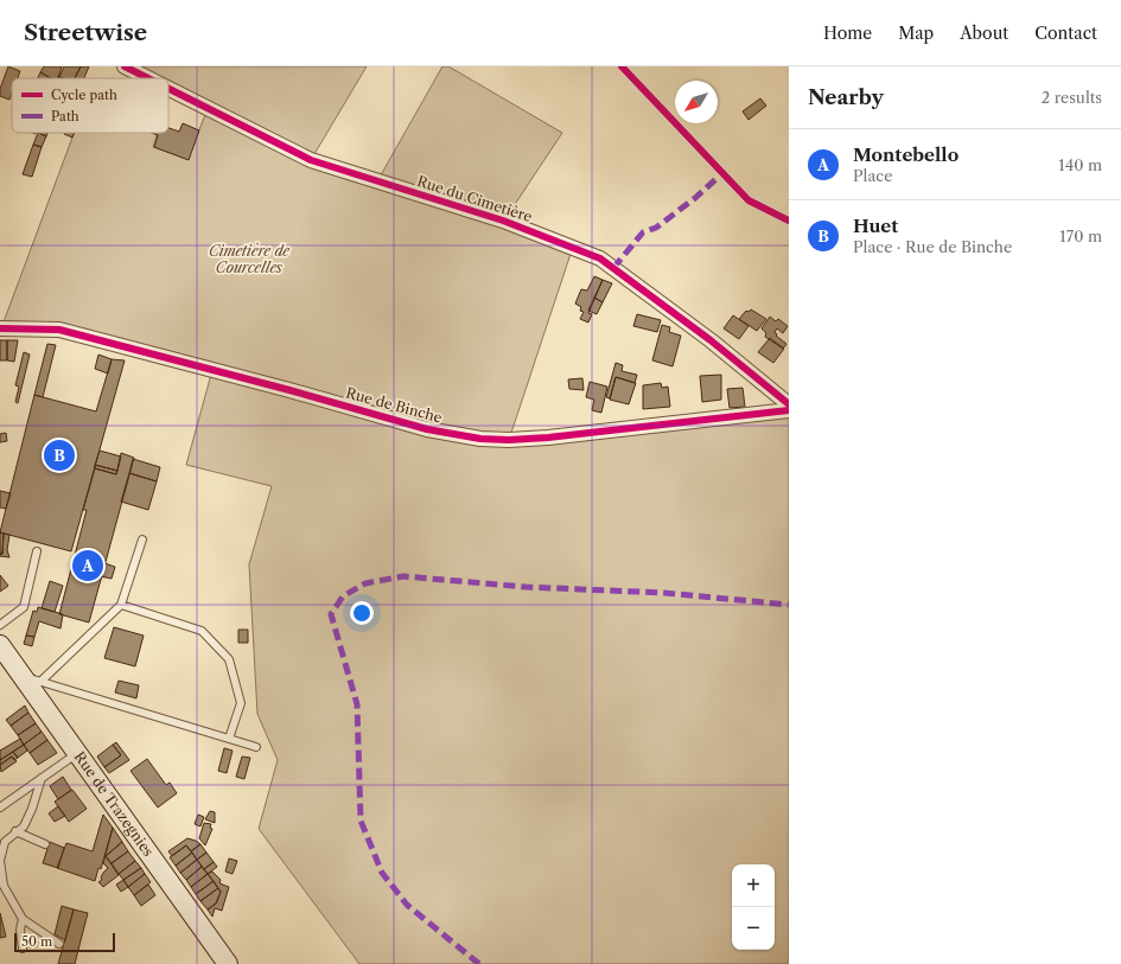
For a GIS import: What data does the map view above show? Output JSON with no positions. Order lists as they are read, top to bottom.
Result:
{
  "streets": {
    "main road": ["Rue de Trazegnies"],
    "street": ["Rue du Cimetière", "Rue de Binche"]
  },
  "parks": ["Cimetière de Courcelles"],
  "legend": ["Cycle path", "Path"],
  "scale_bar": "50 m",
  "north": "bottom left",
  "page": {
    "header": "Streetwise",
    "nav": [
      "Home",
      "Map",
      "About",
      "Contact"
    ],
    "heading": ["Nearby", "2 results"],
    "list": [
      {
        "mark": "A",
        "name": "Montebello",
        "note": "Place",
        "value": "140 m"
      },
      {
        "mark": "B",
        "name": "Huet",
        "note": "Place · Rue de Binche",
        "value": "170 m"
      }
    ],
    "pins": ["B", "A"],
    "map_buttons": ["+", "−"],
    "scale": "50 m"
  }
}
